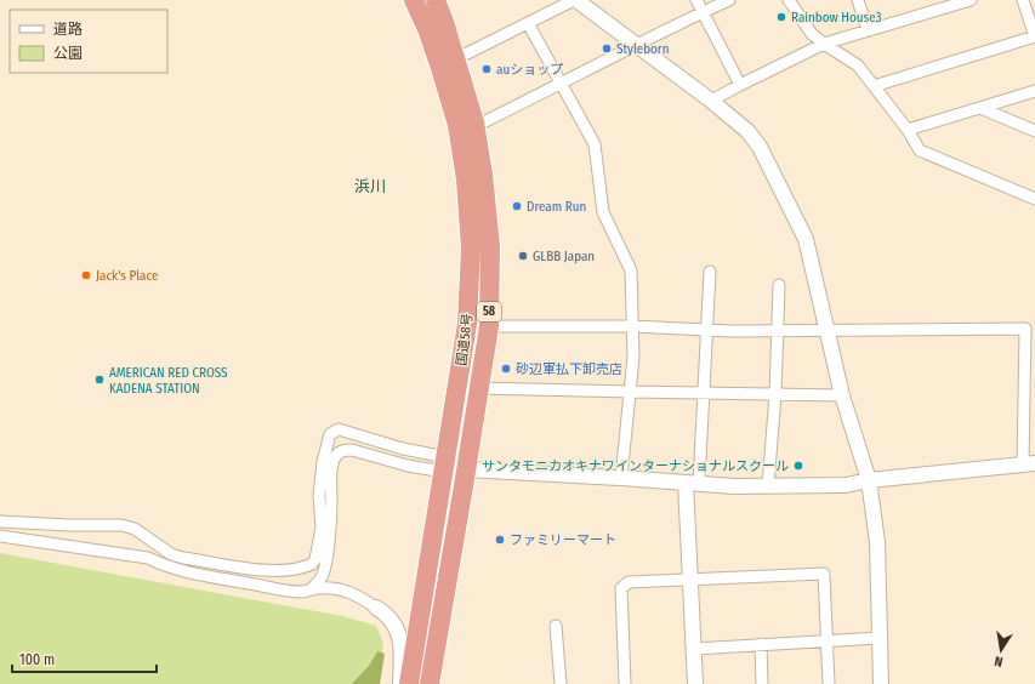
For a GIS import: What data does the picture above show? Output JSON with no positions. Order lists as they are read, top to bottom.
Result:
{
  "streets": {
    "highway": ["58", "国道58号"]
  },
  "districts": ["浜川"],
  "places": [
    "Rainbow House3",
    "Styleborn",
    "auショップ",
    "Dream Run",
    "GLBB Japan",
    "Jack's Place",
    "砂辺軍払下卸売店",
    "AMERICAN RED CROSS KADENA STATION",
    "サンタモニカオキナワインターナショナルスクール",
    "ファミリーマート"
  ],
  "legend": ["道路", "公園"],
  "scale_bar": "100 m",
  "north": "bottom"
}
